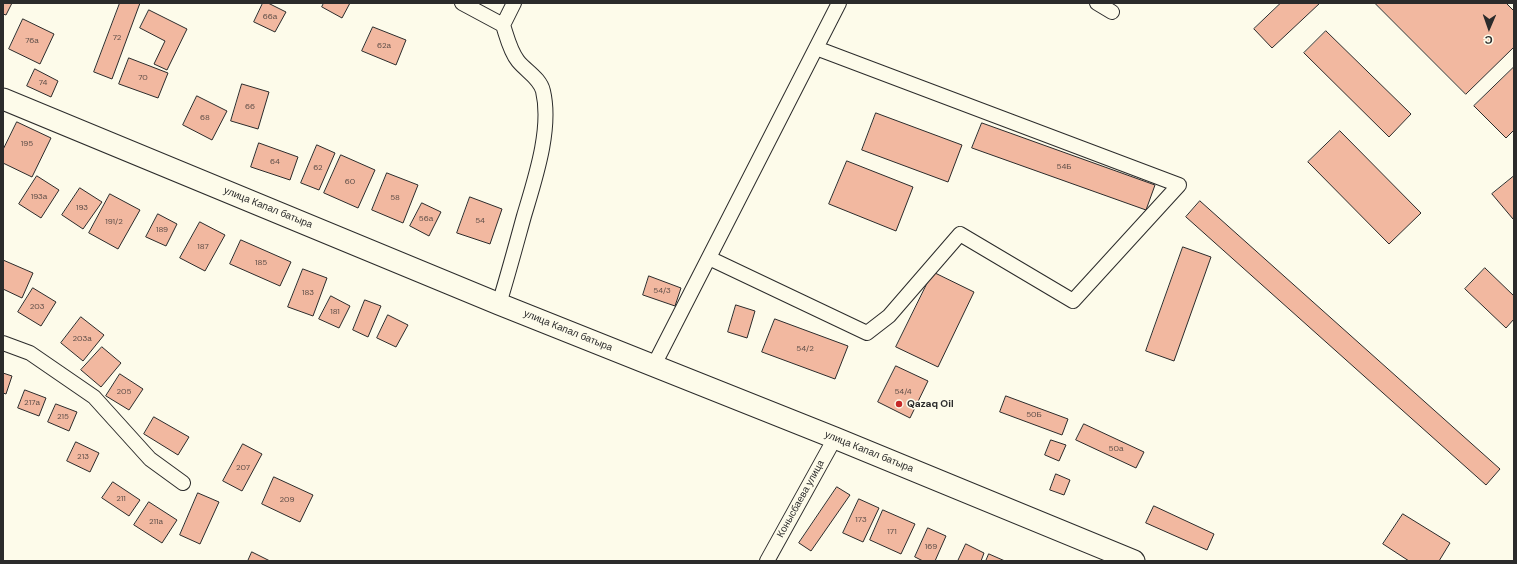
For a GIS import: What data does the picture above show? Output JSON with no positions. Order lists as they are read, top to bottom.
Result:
{
  "streets": {
    "main road": ["улица Капал батыра"],
    "street": ["Конысбаева улица"]
  },
  "crossings": [
    ["улица Капал батыра", "Конысбаева улица"]
  ],
  "places": ["Qazaq Oil"],
  "house_numbers": [
    "66а",
    "72",
    "76а",
    "62а",
    "70",
    "74",
    "66",
    "68",
    "195",
    "64",
    "54Б",
    "62",
    "60",
    "193а",
    "58",
    "193",
    "56а",
    "54",
    "191/2",
    "189",
    "187",
    "185",
    "54/3",
    "183",
    "203",
    "181",
    "203а",
    "54/2",
    "205",
    "54/4",
    "217а",
    "50Б",
    "215",
    "50а",
    "213",
    "207",
    "211",
    "209",
    "173",
    "211а",
    "171",
    "169"
  ],
  "north": "bottom"
}
